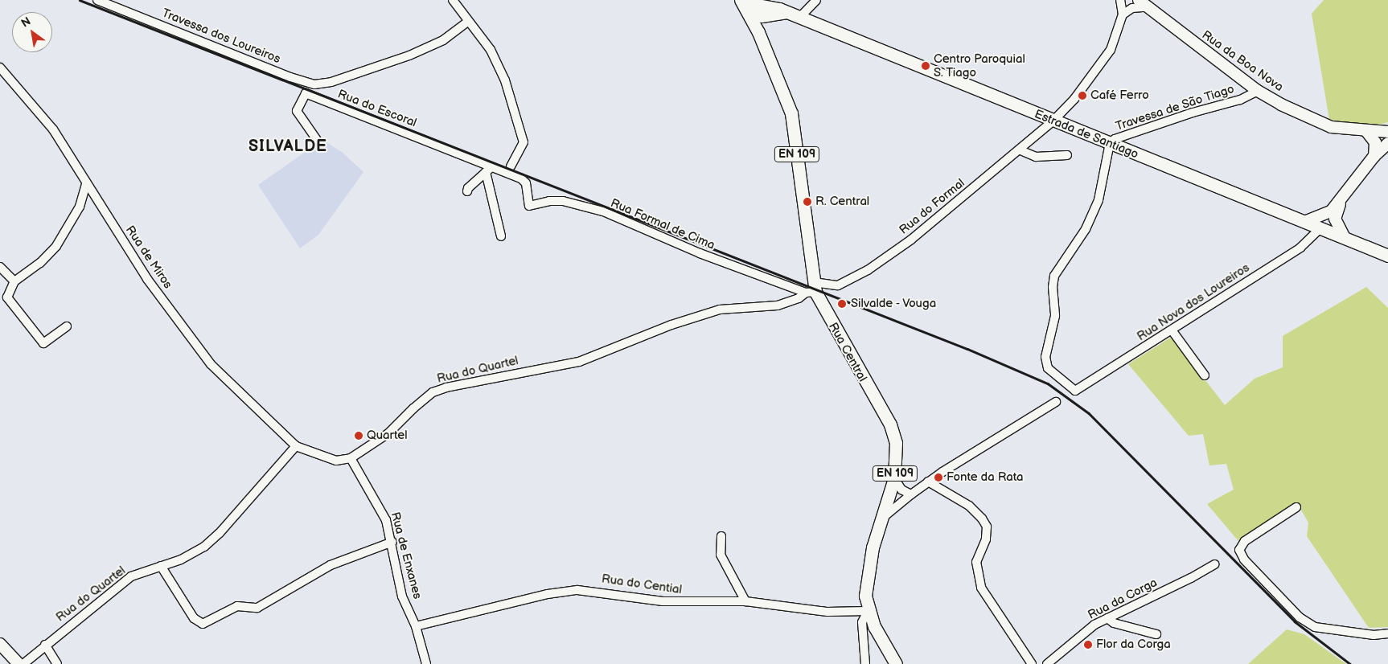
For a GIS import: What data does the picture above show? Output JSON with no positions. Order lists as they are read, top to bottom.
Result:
{
  "streets": {
    "main road": [
      "Rua da Boa Nova",
      "Estrada de Santiago",
      "EN 109",
      "Rua Central"
    ],
    "street": [
      "Travessa dos Loureiros",
      "Travessa de São Tiago",
      "Rua do Escoral",
      "Rua do Formal",
      "Rua Formal de Cima",
      "Rua de Miros",
      "Rua Nova dos Loureiros",
      "Rua do Quartel",
      "Rua de Enxanes",
      "Rua do Cential",
      "Rua da Corga"
    ]
  },
  "crossings": [
    ["Rua da Boa Nova", "Travessa de São Tiago"],
    ["Travessa de São Tiago", "Estrada de Santiago"],
    ["Travessa de São Tiago", "Rua Nova dos Loureiros"],
    ["Rua do Escoral", "Rua Formal de Cima"],
    ["Estrada de Santiago", "Rua do Formal"],
    ["Estrada de Santiago", "Rua Nova dos Loureiros"],
    ["Estrada de Santiago", "Rua Central"],
    ["Rua do Formal", "Rua Formal de Cima"],
    ["Rua do Formal", "Rua Central"],
    ["Rua do Formal", "Rua do Quartel"],
    ["Rua Formal de Cima", "Rua Central"],
    ["Rua Formal de Cima", "Rua do Quartel"],
    ["Rua de Miros", "Rua do Quartel"],
    ["Rua Central", "Rua do Quartel"],
    ["Rua Central", "Rua do Cential"],
    ["Rua do Quartel", "Rua de Enxanes"],
    ["Rua de Enxanes", "Rua do Cential"]
  ],
  "districts": ["SILVALDE"],
  "places": [
    "Centro Paroquial S. Tiago",
    "Café Ferro",
    "R. Central",
    "Silvalde - Vouga",
    "Quartel",
    "Fonte da Rata",
    "Flor da Corga"
  ],
  "north": "top left"
}
